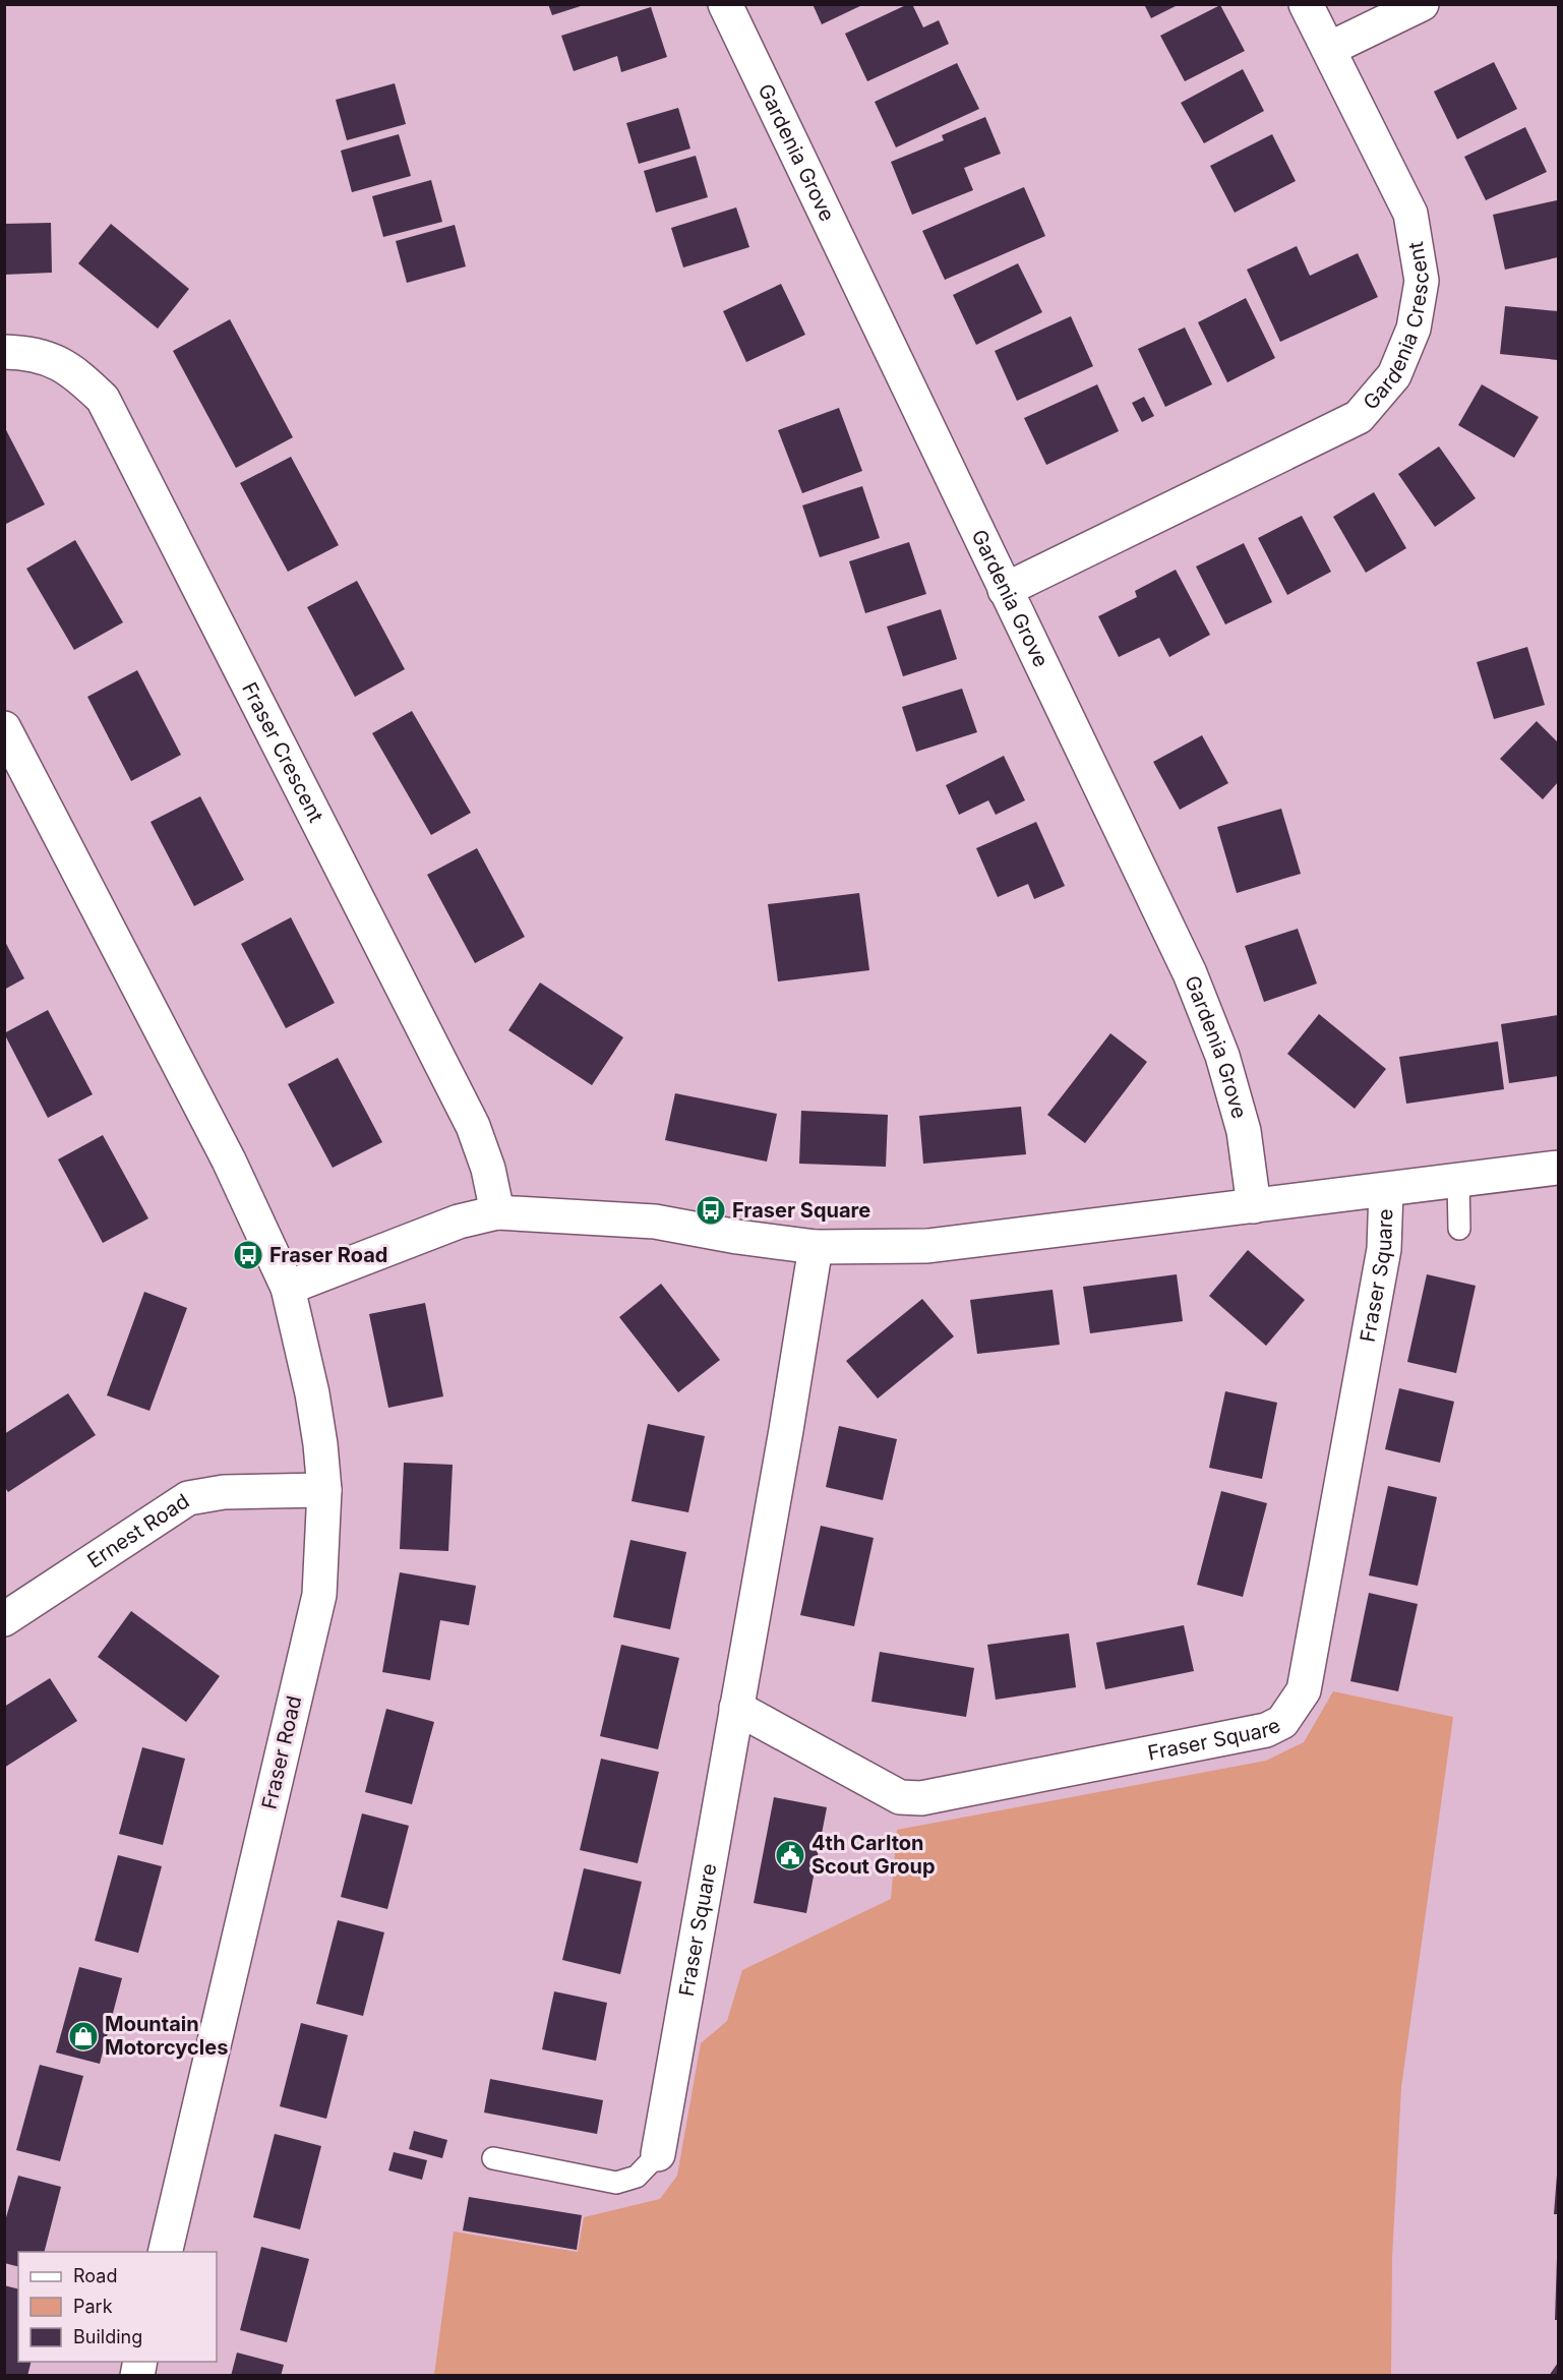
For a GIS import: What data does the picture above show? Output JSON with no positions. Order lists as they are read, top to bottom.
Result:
{
  "streets": {
    "street": [
      "Gardenia Grove",
      "Gardenia Crescent",
      "Fraser Crescent",
      "Fraser Square",
      "Ernest Road",
      "Fraser Road"
    ]
  },
  "crossings": [
    ["Gardenia Grove", "Gardenia Crescent"],
    ["Gardenia Grove", "Fraser Square"],
    ["Fraser Crescent", "Fraser Square"],
    ["Fraser Square", "Fraser Road"],
    ["Ernest Road", "Fraser Road"]
  ],
  "places": {
    "bus stop": ["Fraser Square", "Fraser Road"],
    "public building": ["4th Carlton Scout Group"],
    "shop": ["Mountain Motorcycles"]
  },
  "legend": ["Road", "Park", "Building"]
}
